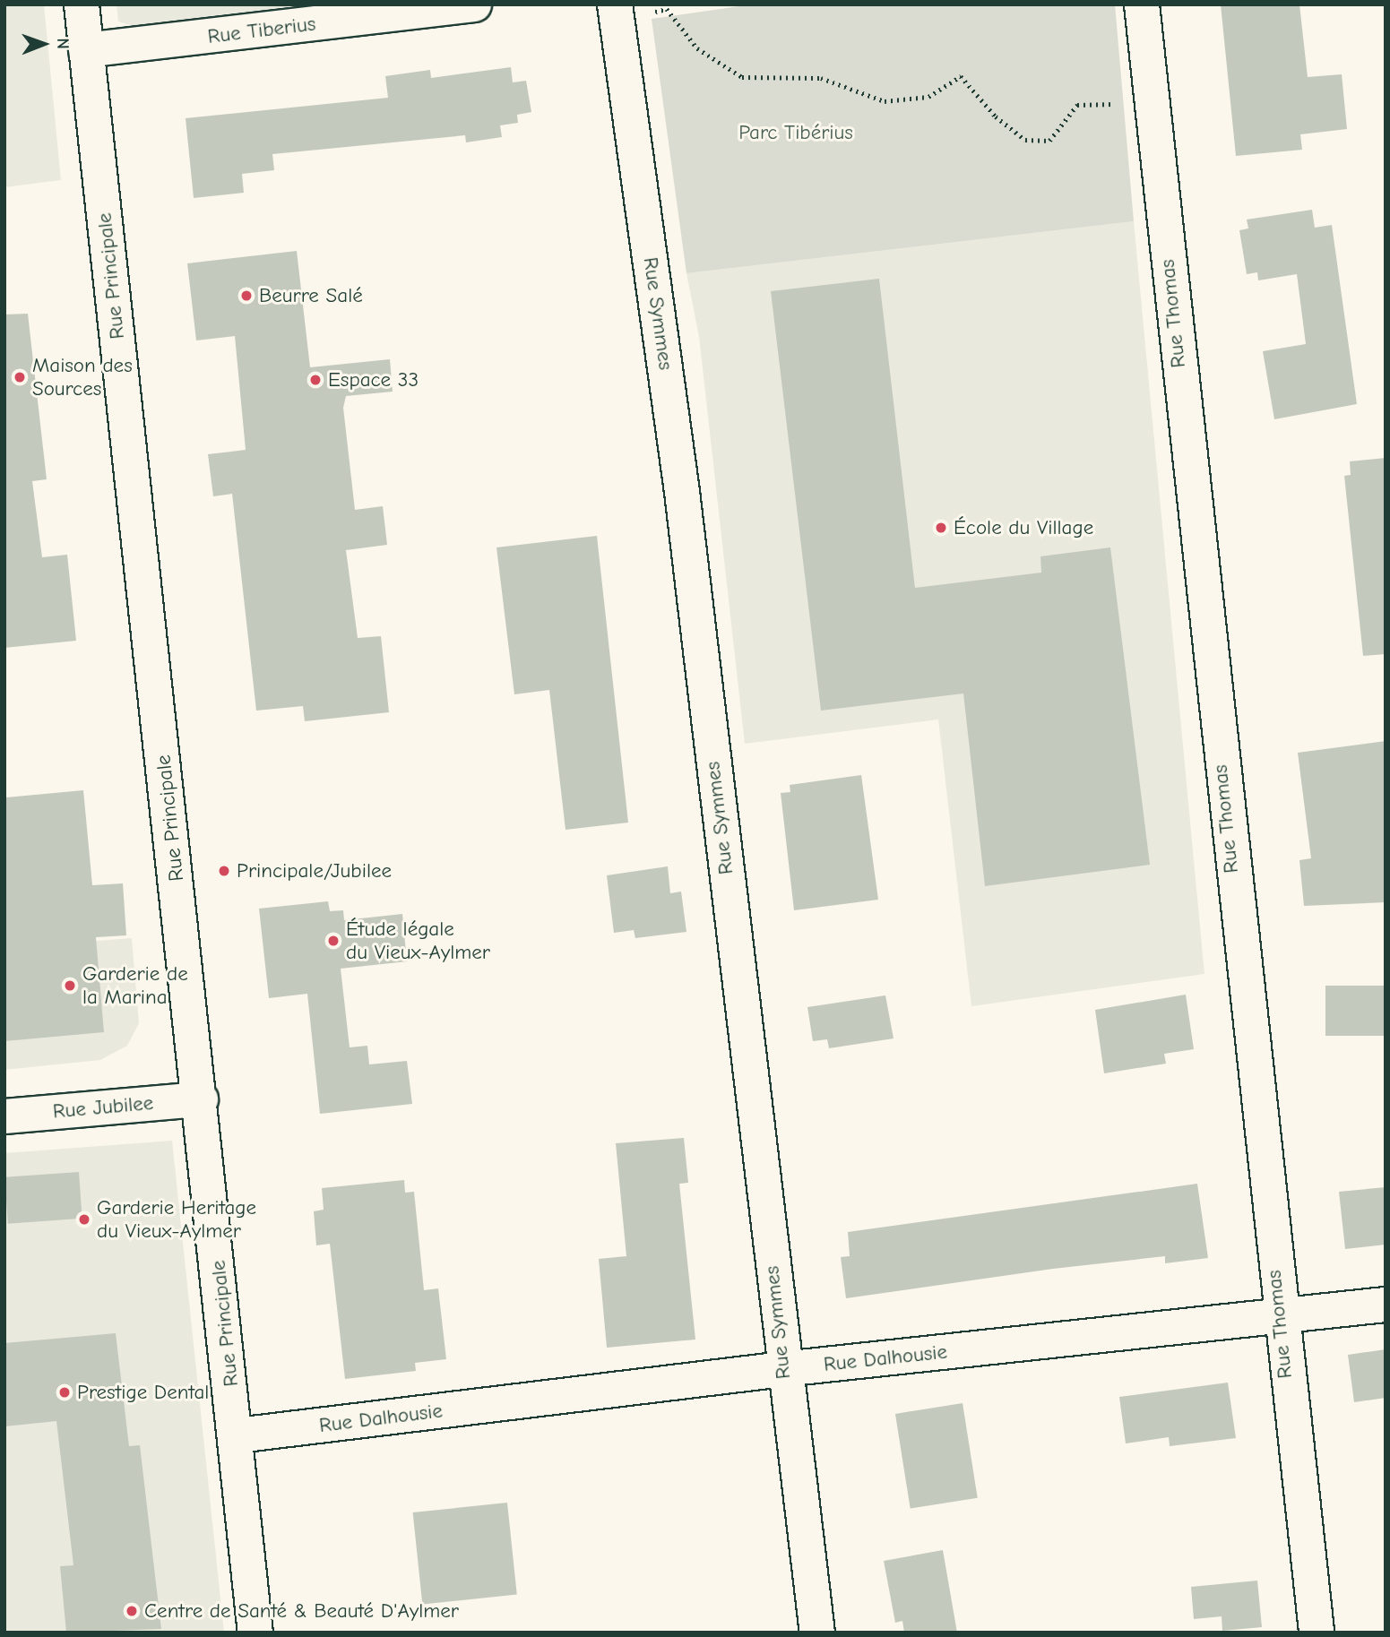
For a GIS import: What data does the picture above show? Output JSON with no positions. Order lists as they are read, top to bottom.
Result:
{
  "streets": {
    "street": [
      "Rue Tiberius",
      "Rue Principale",
      "Rue Symmes",
      "Rue Thomas",
      "Rue Jubilee",
      "Rue Dalhousie"
    ]
  },
  "crossings": [
    ["Rue Tiberius", "Rue Principale"],
    ["Rue Principale", "Rue Jubilee"],
    ["Rue Principale", "Rue Dalhousie"],
    ["Rue Symmes", "Rue Dalhousie"],
    ["Rue Thomas", "Rue Dalhousie"]
  ],
  "parks": ["Parc Tibérius"],
  "places": [
    "Beurre Salé",
    "Maison des Sources",
    "Espace 33",
    "École du Village",
    "Principale/Jubilee",
    "Étude légale du Vieux-Aylmer",
    "Garderie de la Marina",
    "Garderie Heritage du Vieux-Aylmer",
    "Prestige Dental",
    "Centre de Santé & Beauté D'Aylmer"
  ],
  "north": "right"
}
